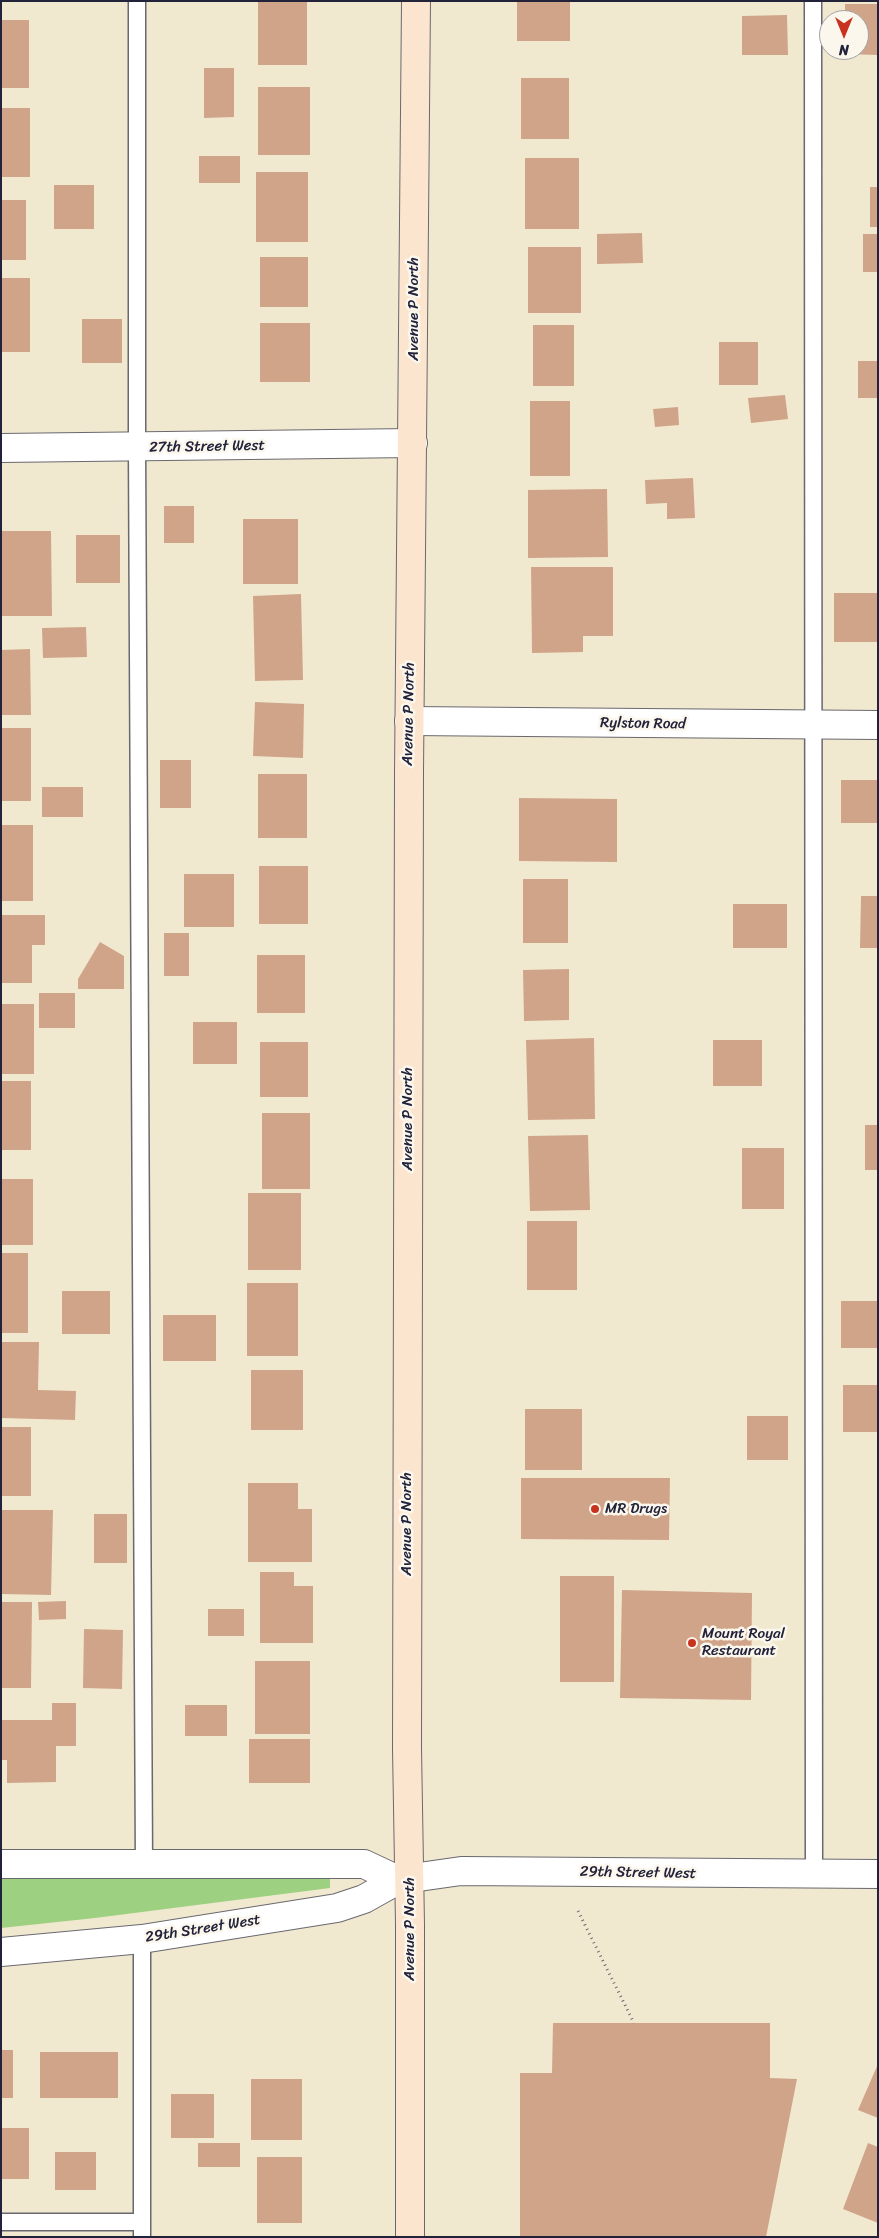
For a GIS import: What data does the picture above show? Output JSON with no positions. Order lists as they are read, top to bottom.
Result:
{
  "streets": {
    "main road": ["Avenue P North"],
    "street": ["27th Street West", "Rylston Road", "29th Street West"]
  },
  "crossings": [
    ["Avenue P North", "27th Street West"],
    ["Avenue P North", "Rylston Road"],
    ["Avenue P North", "29th Street West"]
  ],
  "places": ["MR Drugs", "Mount Royal Restaurant"],
  "north": "bottom"
}
